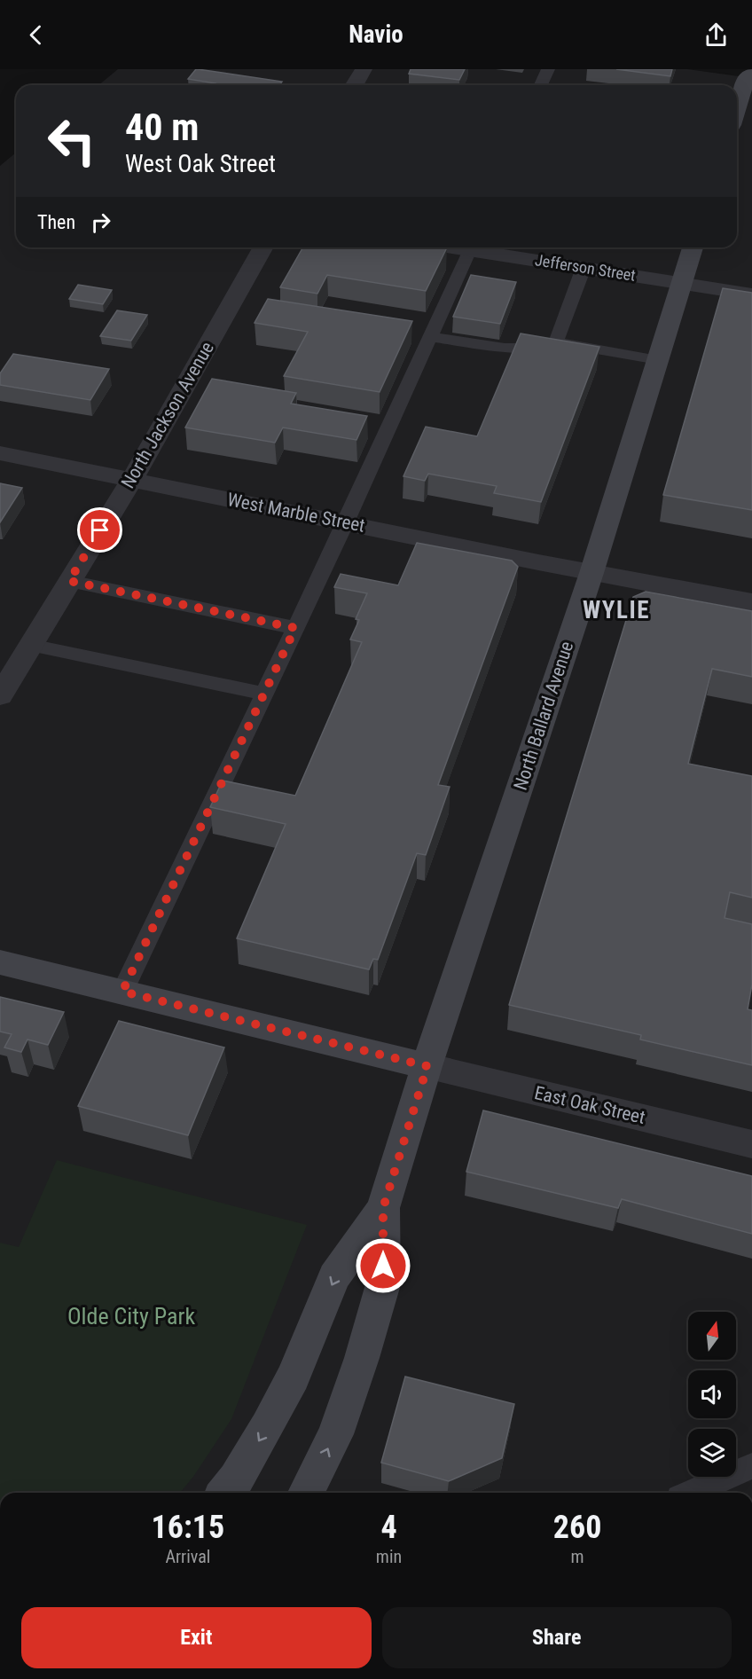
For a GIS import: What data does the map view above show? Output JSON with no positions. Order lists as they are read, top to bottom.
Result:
{
  "streets": {
    "main road": ["North Ballard Avenue"],
    "street": [
      "Jefferson Street",
      "North Jackson Avenue",
      "West Marble Street",
      "East Oak Street"
    ]
  },
  "crossings": [
    ["Jefferson Street", "North Ballard Avenue"],
    ["North Jackson Avenue", "West Marble Street"],
    ["West Marble Street", "North Ballard Avenue"],
    ["North Ballard Avenue", "East Oak Street"]
  ],
  "districts": ["WYLIE"],
  "parks": ["Olde City Park"],
  "north": "top",
  "page": {
    "header": "Navio",
    "turn": ["40 m", "West Oak Street"],
    "then": "Then",
    "eta": [
      "16:15",
      "Arrival",
      "4",
      "min",
      "260",
      "m"
    ],
    "buttons": ["Exit", "Share"]
  }
}
